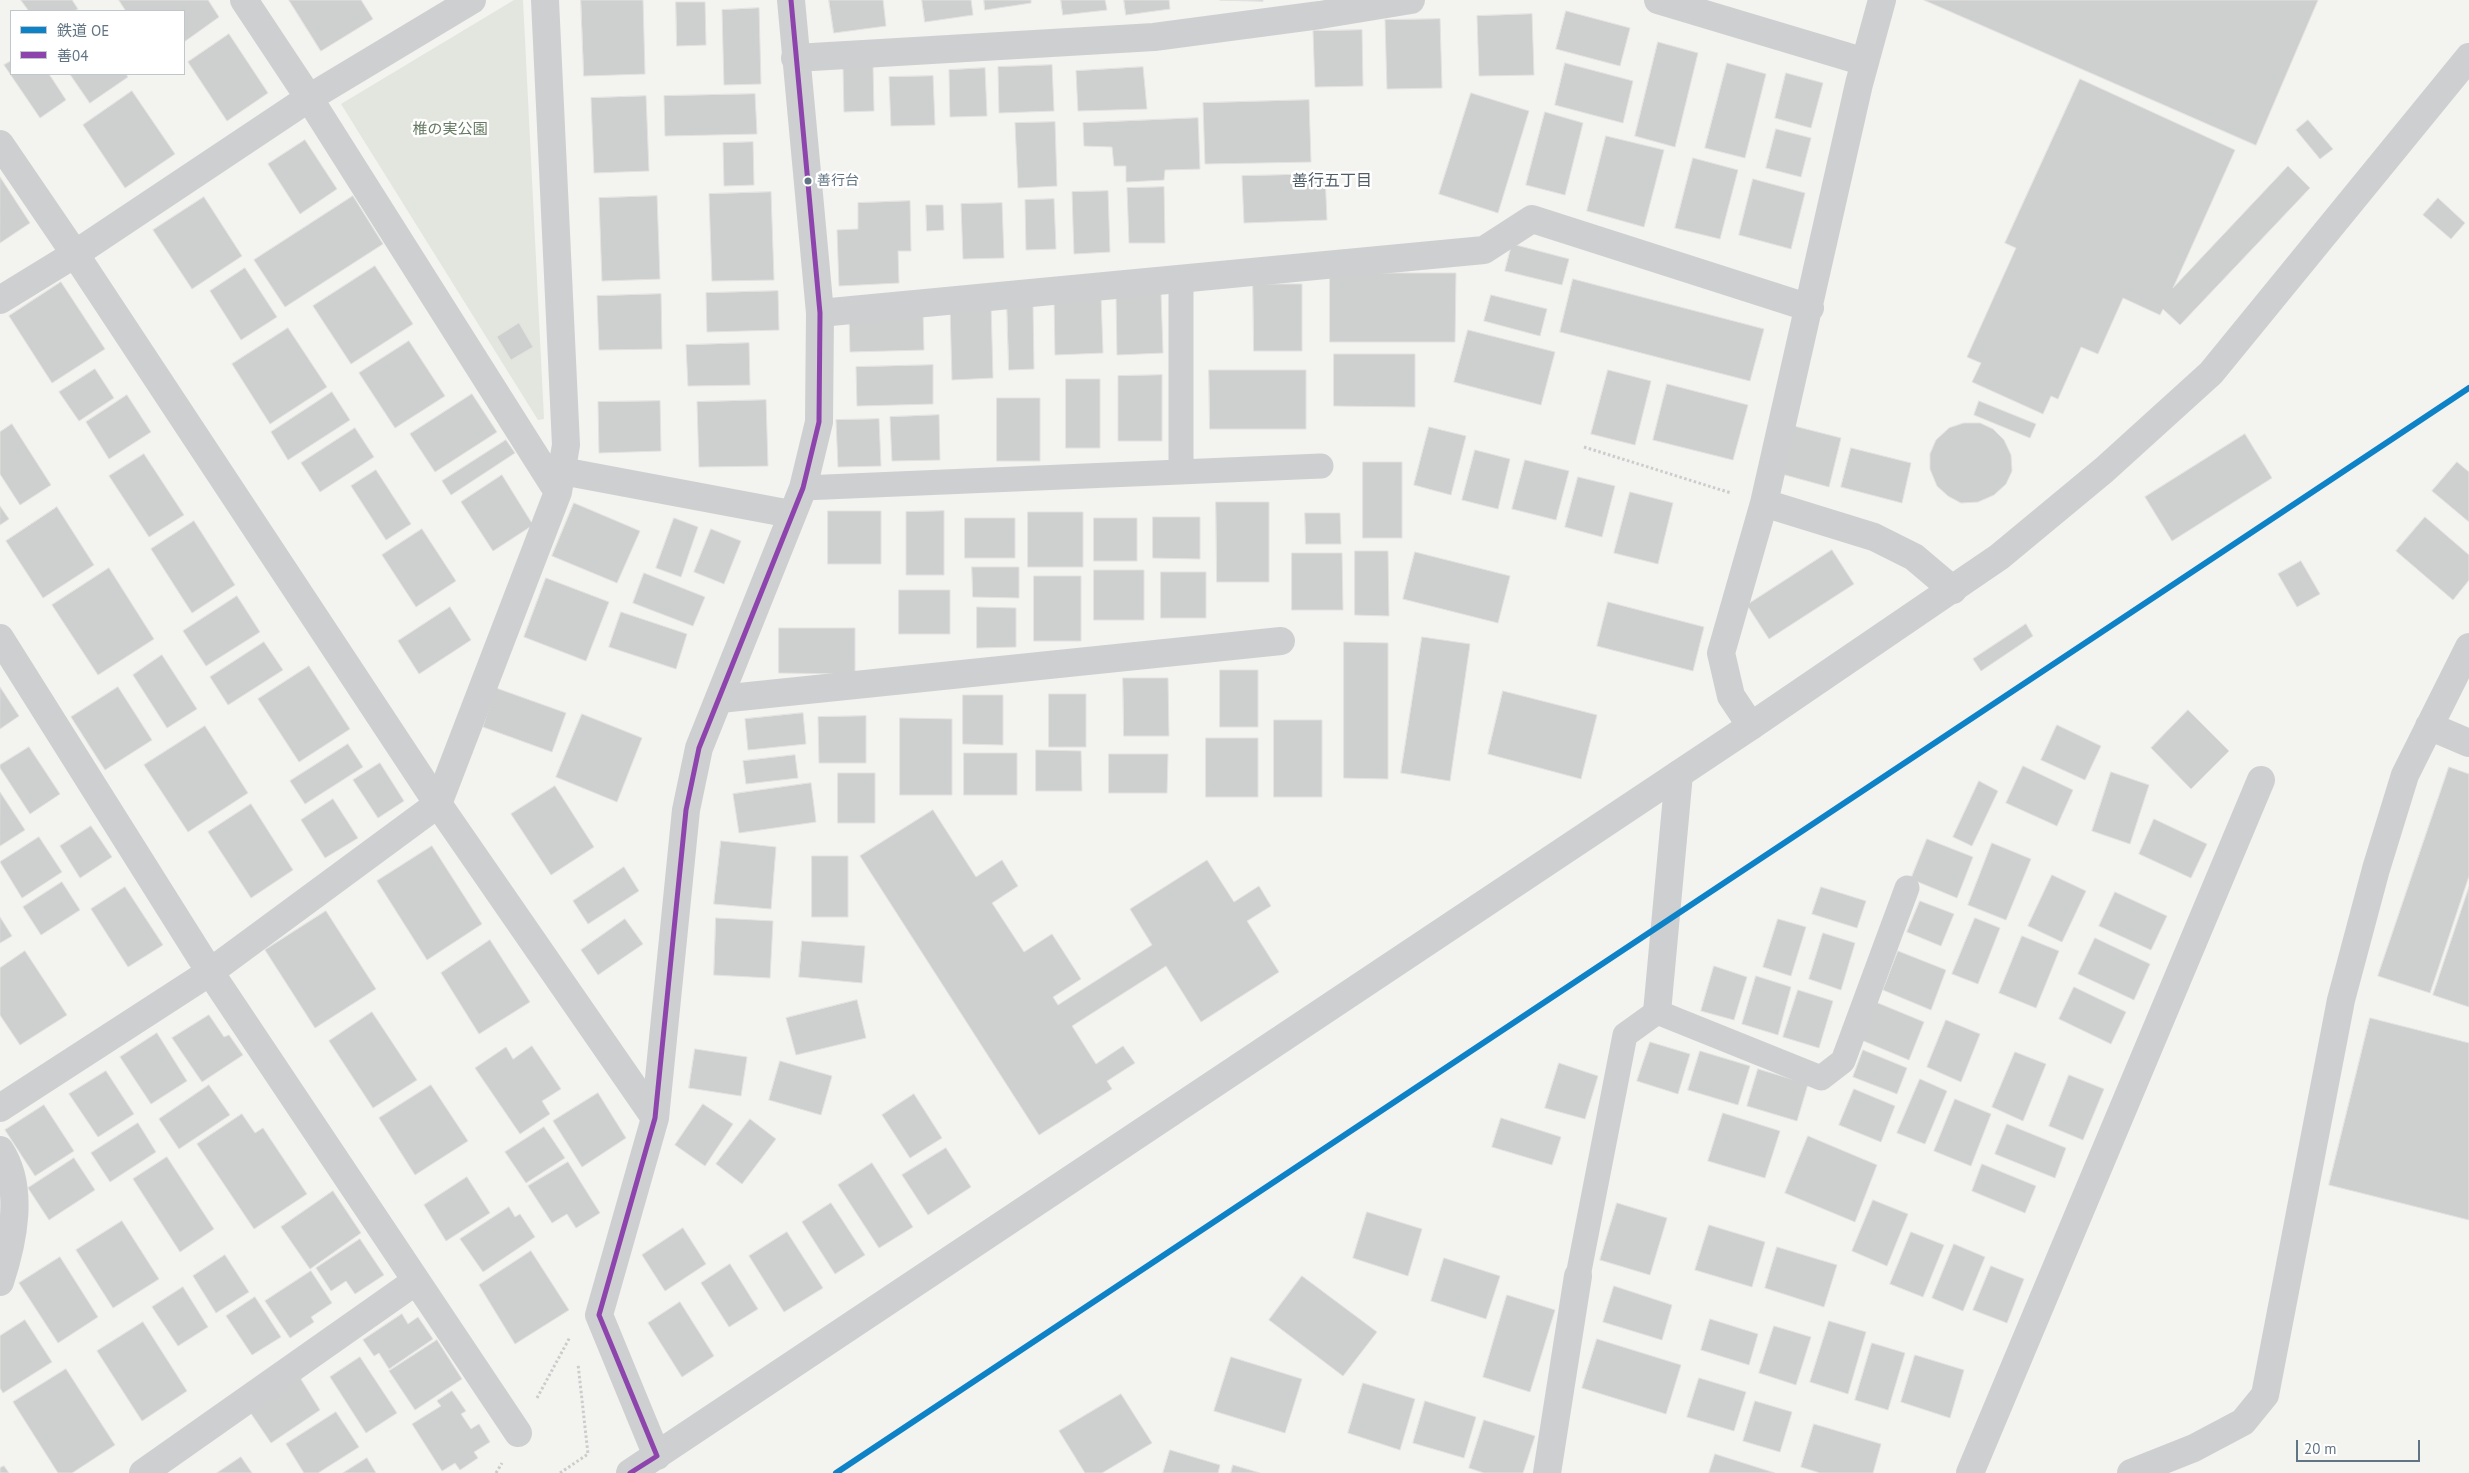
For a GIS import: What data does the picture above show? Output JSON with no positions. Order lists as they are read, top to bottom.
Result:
{
  "districts": ["善行五丁目"],
  "parks": ["椎の実公園"],
  "places": ["善行台"],
  "lines": ["transit line 善04", "rail line OE"],
  "legend": ["鉄道 OE", "善04"],
  "scale_bar": "20 m"
}
